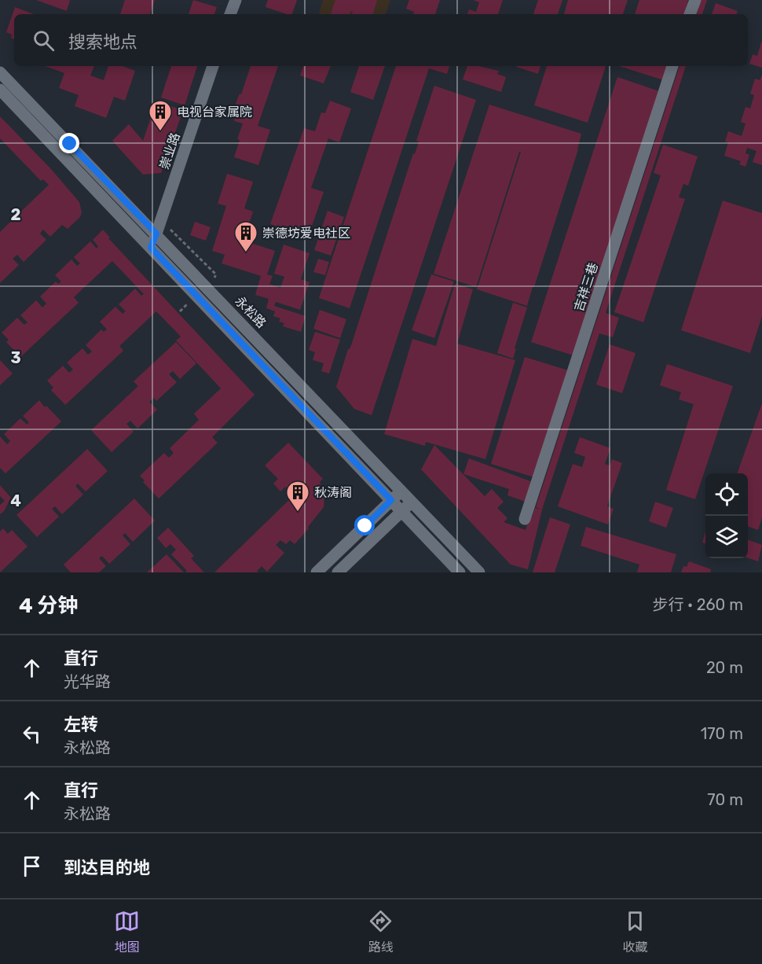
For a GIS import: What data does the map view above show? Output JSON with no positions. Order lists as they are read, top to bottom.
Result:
{
  "streets": {
    "street": ["崇业路", "吉祥三巷", "永松路"]
  },
  "crossings": [
    ["崇业路", "永松路"]
  ],
  "places": {
    "building": ["电视台家属院", "崇德坊爱电社区", "秋涛阁"]
  },
  "page": {
    "search": "搜索地点",
    "heading": ["4 分钟", "步行 · 260 m"],
    "list": [
      ["直行", "光华路", "20 m"],
      ["左转", "永松路", "170 m"],
      ["直行", "永松路", "70 m"],
      "到达目的地"
    ],
    "nav": ["地图", "路线", "收藏"]
  },
  "grid": {
    "rows": ["2", "3", "4"]
  }
}
